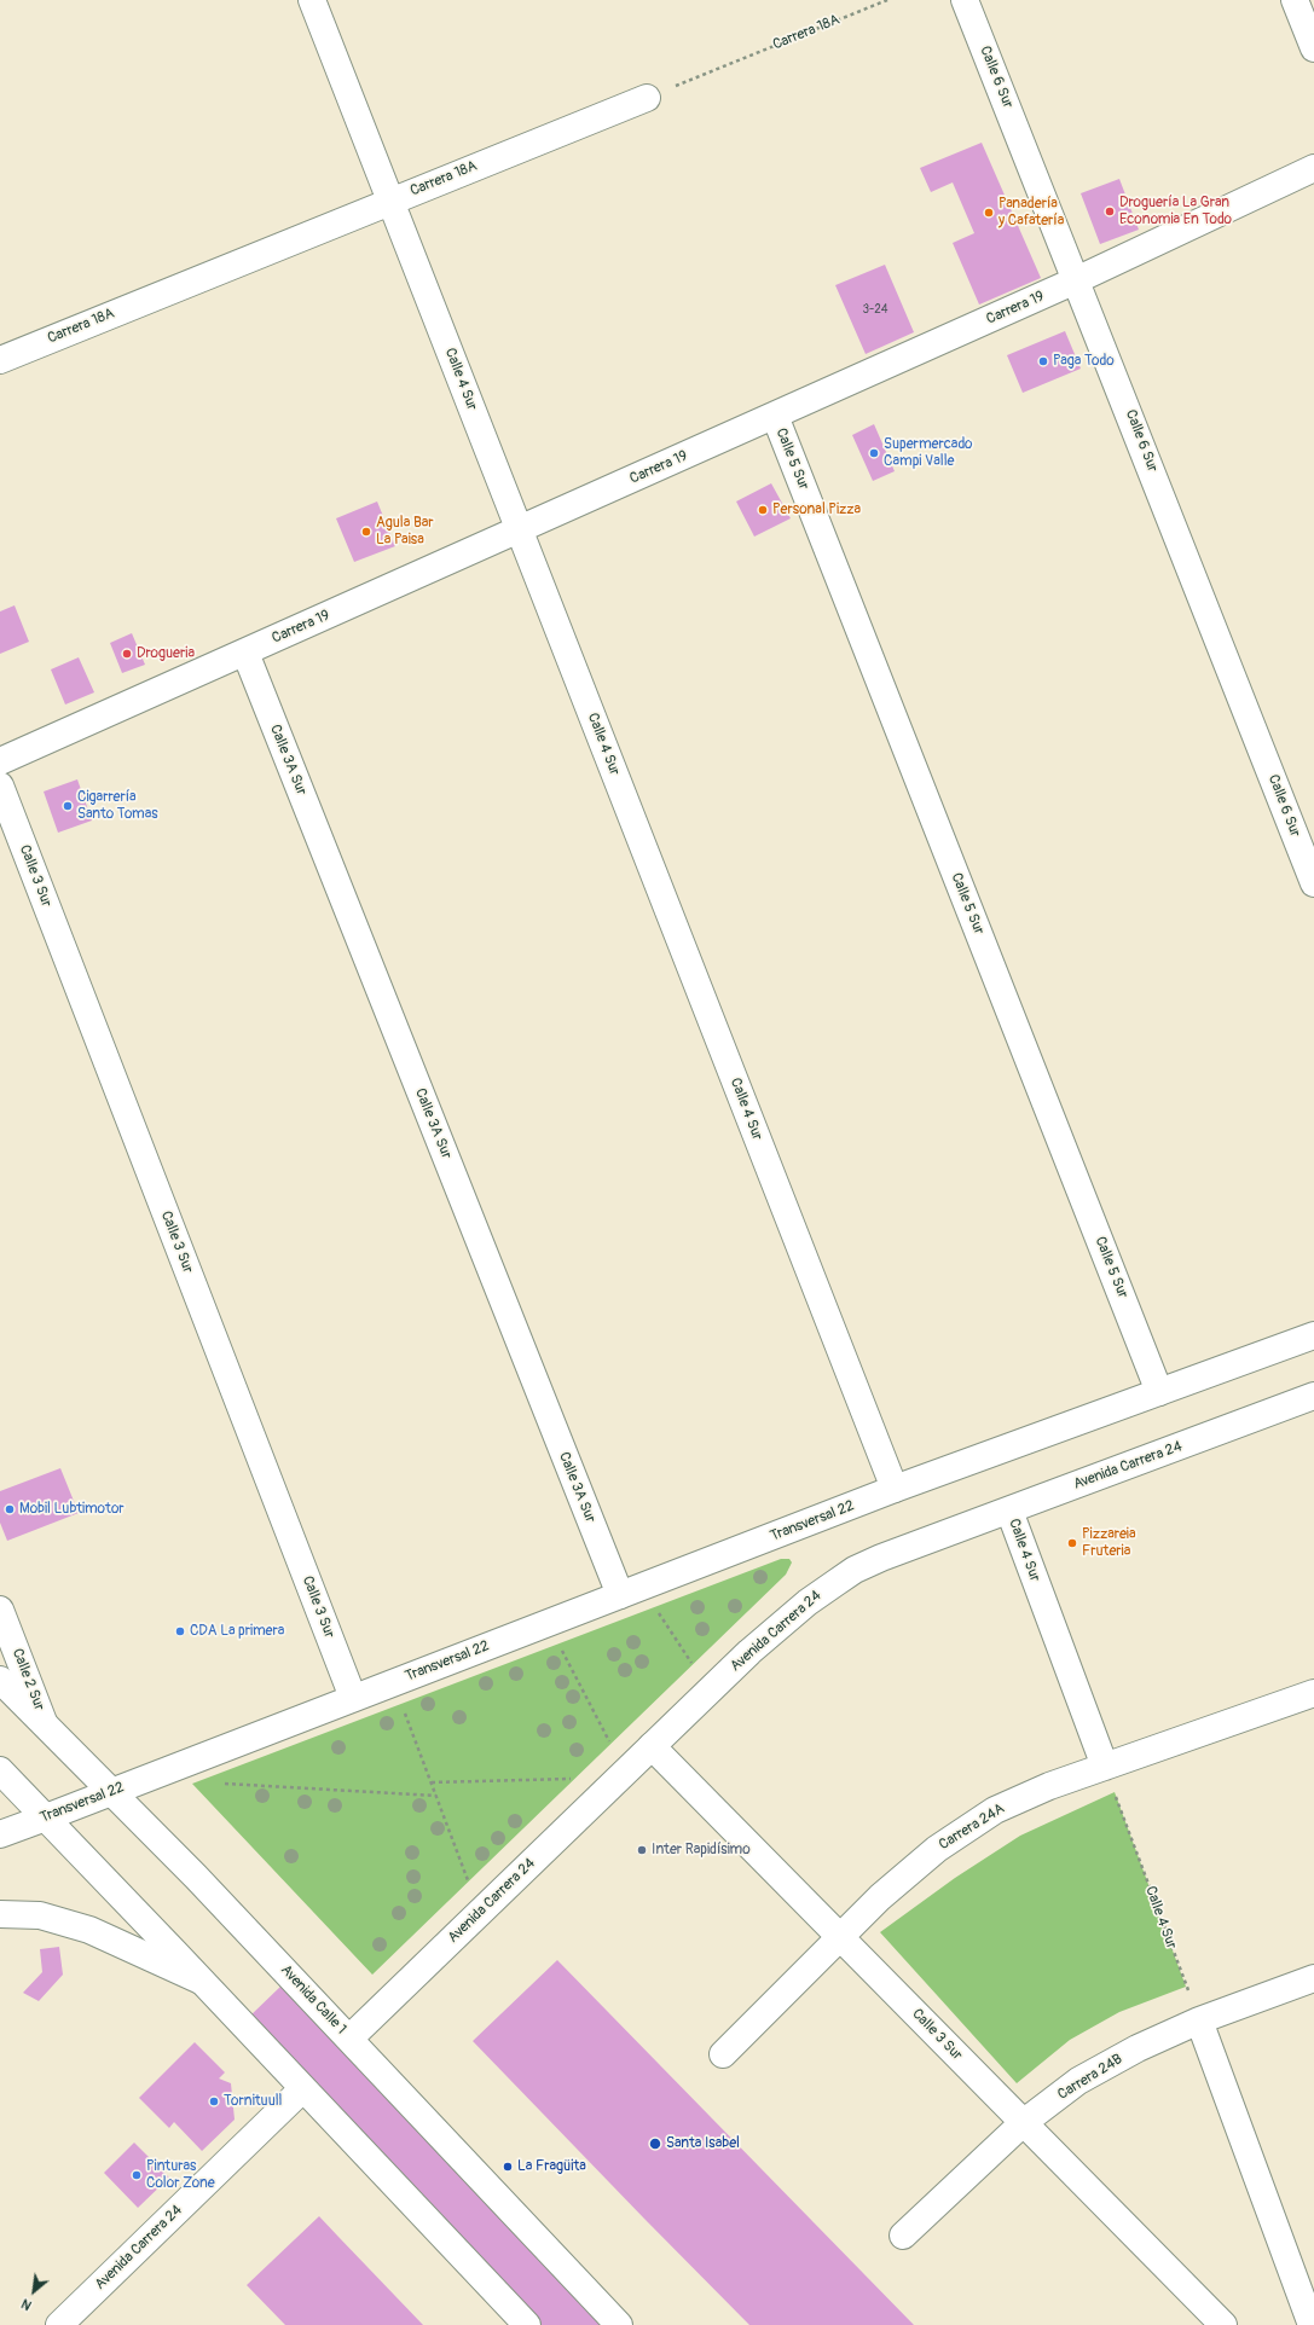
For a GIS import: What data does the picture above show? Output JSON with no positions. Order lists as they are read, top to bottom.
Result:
{
  "streets": {
    "street": [
      "Carrera 18A",
      "Calle 6 Sur",
      "Carrera 19",
      "Calle 4 Sur",
      "Calle 5 Sur",
      "Calle 3A Sur",
      "Calle 3 Sur",
      "Avenida Carrera 24",
      "Transversal 22",
      "Calle 2 Sur",
      "Carrera 24A",
      "Avenida Calle 1",
      "Carrera 24B"
    ]
  },
  "crossings": [
    ["Carrera 18A", "Calle 4 Sur"],
    ["Calle 6 Sur", "Carrera 19"],
    ["Carrera 19", "Calle 4 Sur"],
    ["Carrera 19", "Calle 5 Sur"],
    ["Carrera 19", "Calle 3A Sur"],
    ["Calle 4 Sur", "Avenida Carrera 24"],
    ["Calle 4 Sur", "Transversal 22"],
    ["Calle 4 Sur", "Carrera 24A"],
    ["Calle 4 Sur", "Carrera 24B"],
    ["Calle 3A Sur", "Transversal 22"],
    ["Calle 3 Sur", "Avenida Carrera 24"],
    ["Calle 3 Sur", "Transversal 22"],
    ["Calle 3 Sur", "Carrera 24A"],
    ["Calle 3 Sur", "Carrera 24B"],
    ["Avenida Carrera 24", "Avenida Calle 1"],
    ["Transversal 22", "Avenida Calle 1"],
    ["Calle 2 Sur", "Avenida Calle 1"]
  ],
  "places": [
    "Droguería La Gran Economia En Todo",
    "Panadería y Cafatería",
    "Paga Todo",
    "Supermercado Campi Valle",
    "Personal Pizza",
    "Agula Bar La Paisa",
    "Drogueria",
    "Cigarrería Santo Tomas",
    "Mobil Lubtimotor",
    "Pizzareia Fruteria",
    "CDA La primera",
    "Inter Rapidísimo",
    "Tornituull",
    "Santa Isabel",
    "La Fragüita",
    "Pinturas Color Zone"
  ],
  "house_numbers": ["3-24"],
  "north": "bottom left"
}
